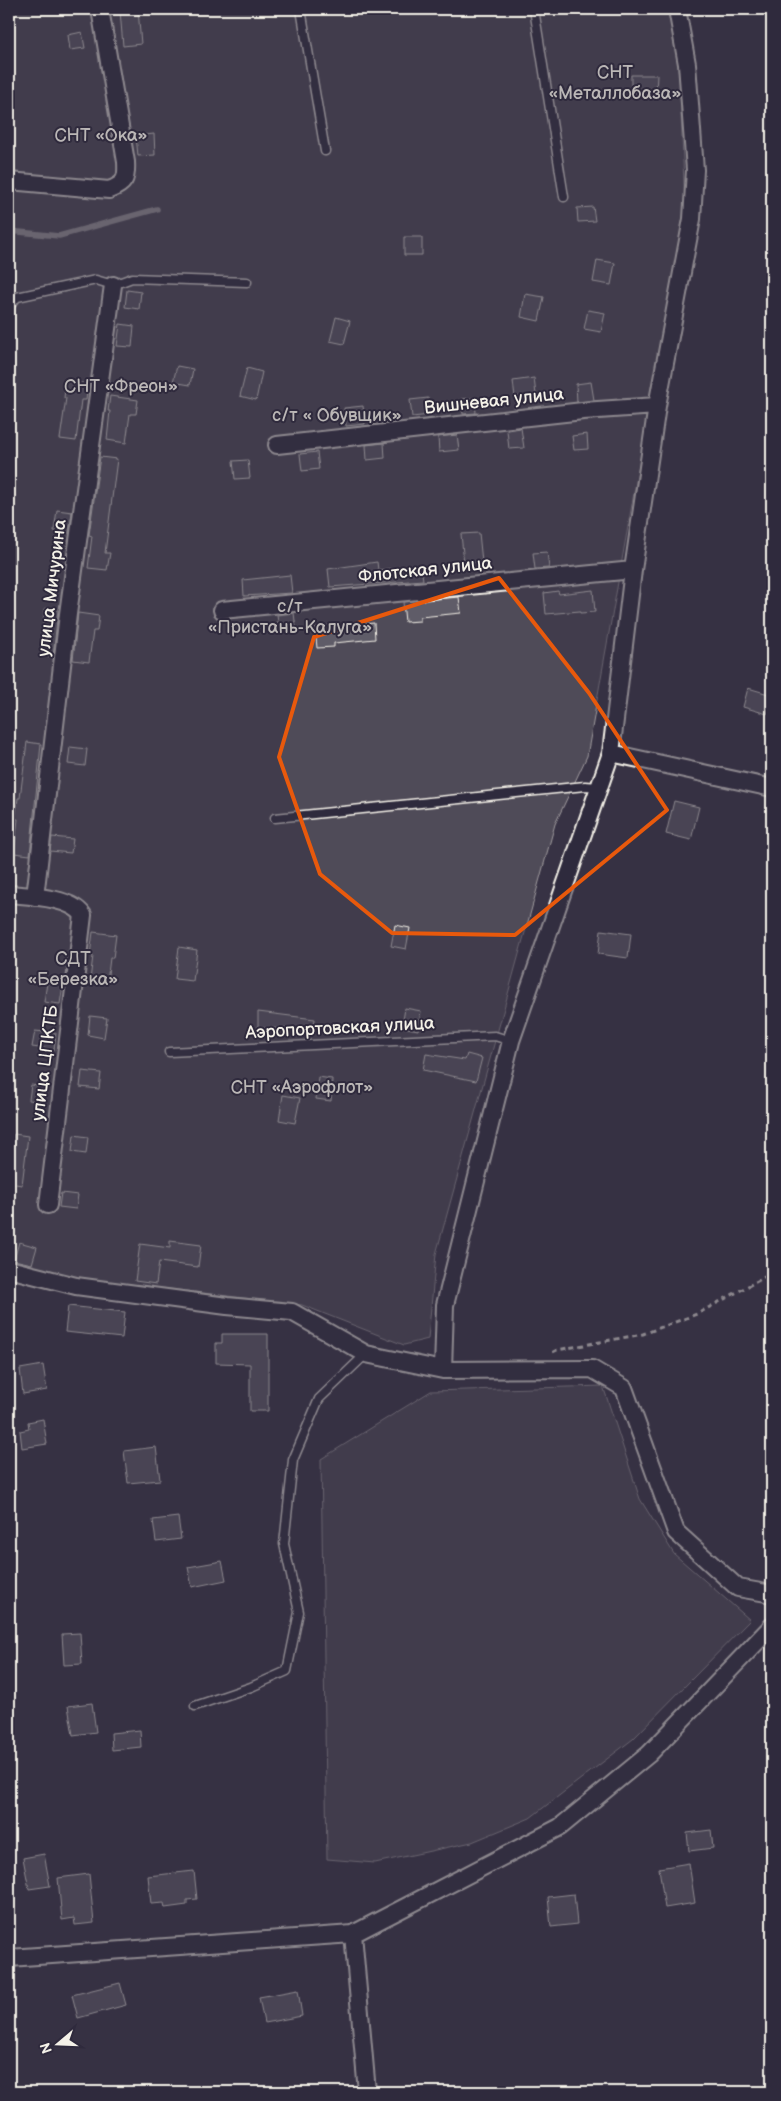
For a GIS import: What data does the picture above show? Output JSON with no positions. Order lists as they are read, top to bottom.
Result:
{
  "streets": {
    "street": [
      "Вишневая улица",
      "Флотская улица",
      "улица Мичурина",
      "улица ЦПКТБ"
    ],
    "lane": ["Аэропортовская улица"]
  },
  "crossings": [
    ["улица Мичурина", "улица ЦПКТБ"]
  ],
  "parks": [
    "СНТ «Металлобаза»",
    "СНТ «Ока»",
    "СНТ «Фреон»",
    "с/т « Обувщик»",
    "с/т «Пристань-Калуга»",
    "СДТ «Березка»",
    "СНТ «Аэрофлот»"
  ],
  "north": "left"
}
